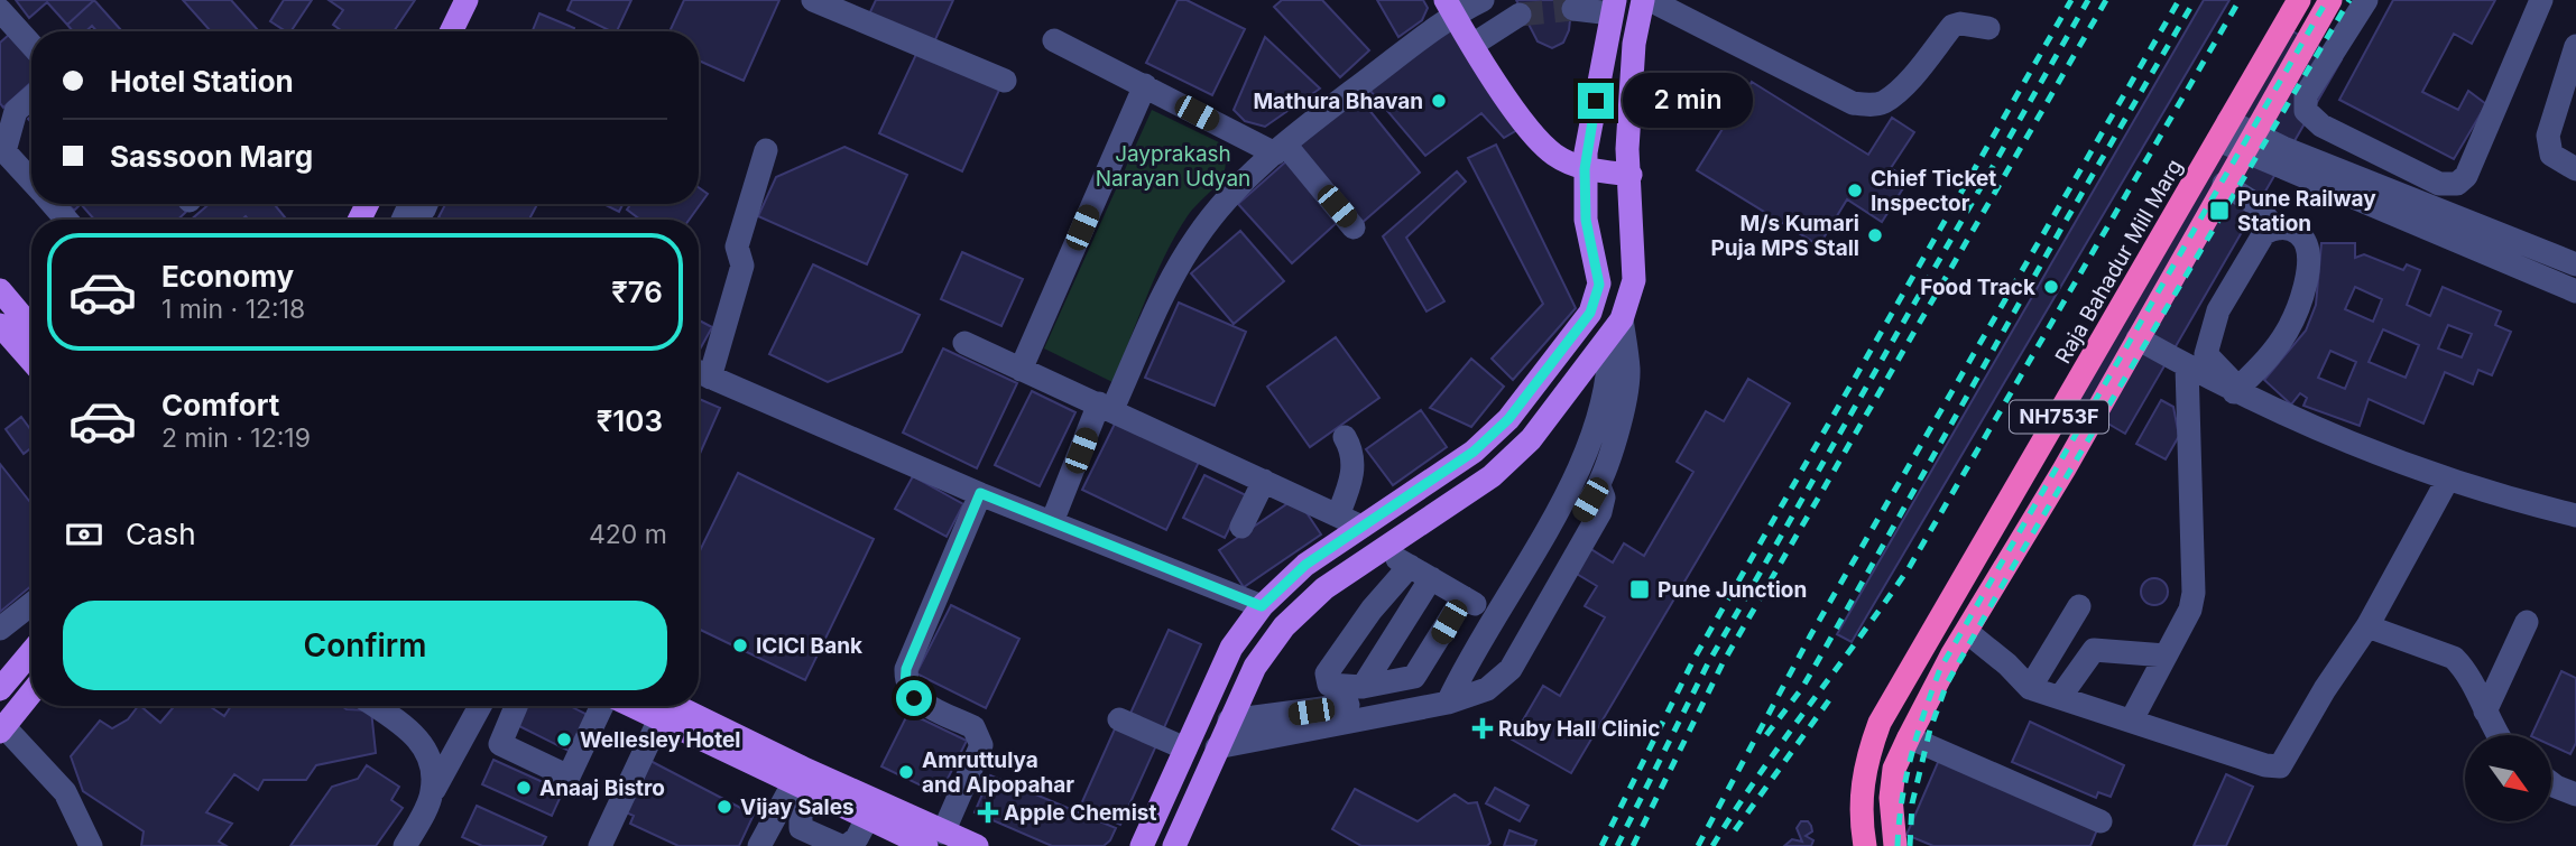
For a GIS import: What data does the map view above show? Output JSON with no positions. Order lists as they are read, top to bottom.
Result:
{
  "streets": {
    "highway": ["Raja Bahadur Mill Marg", "NH753F"]
  },
  "parks": ["Jayprakash Narayan Udyan"],
  "places": {
    "other": [
      "Mathura Bhavan",
      "Chief Ticket Inspector",
      "M/s Kumari Puja MPS Stall",
      "Food Track",
      "ICICI Bank",
      "Wellesley Hotel",
      "Amruttulya and Alpopahar",
      "Anaaj Bistro",
      "Vijay Sales"
    ],
    "transit": ["Pune Railway Station", "Pune Junction"],
    "health": ["Ruby Hall Clinic", "Apple Chemist"]
  },
  "north": "bottom right",
  "page": {
    "banner": ["Hotel Station", "Sassoon Marg"],
    "bubble": "2 min",
    "list": [
      {
        "name": "Economy",
        "note": "1 min · 12:18",
        "value": "₹76"
      },
      {
        "name": "Comfort",
        "note": "2 min · 12:19",
        "value": "₹103"
      }
    ],
    "pay": ["Cash", "420 m"],
    "buttons": "Confirm"
  }
}
